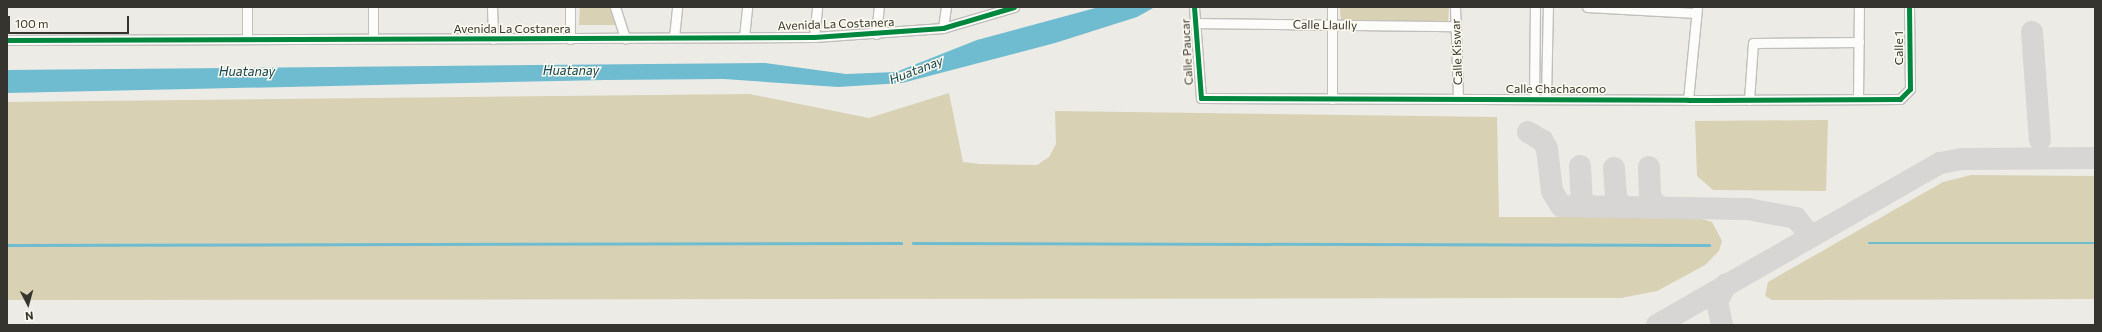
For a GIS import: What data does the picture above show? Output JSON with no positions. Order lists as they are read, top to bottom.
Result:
{
  "streets": {
    "street": [
      "Avenida La Costanera",
      "Calle Llaully",
      "Calle 1",
      "Calle Paucar",
      "Calle Kiswar",
      "Calle Chachacomo"
    ]
  },
  "crossings": [
    ["Calle Llaully", "Calle Paucar"],
    ["Calle Llaully", "Calle Kiswar"],
    ["Calle 1", "Calle Chachacomo"],
    ["Calle Paucar", "Calle Chachacomo"],
    ["Calle Kiswar", "Calle Chachacomo"]
  ],
  "water": ["Huatanay"],
  "scale_bar": "100 m",
  "north": "bottom"
}
